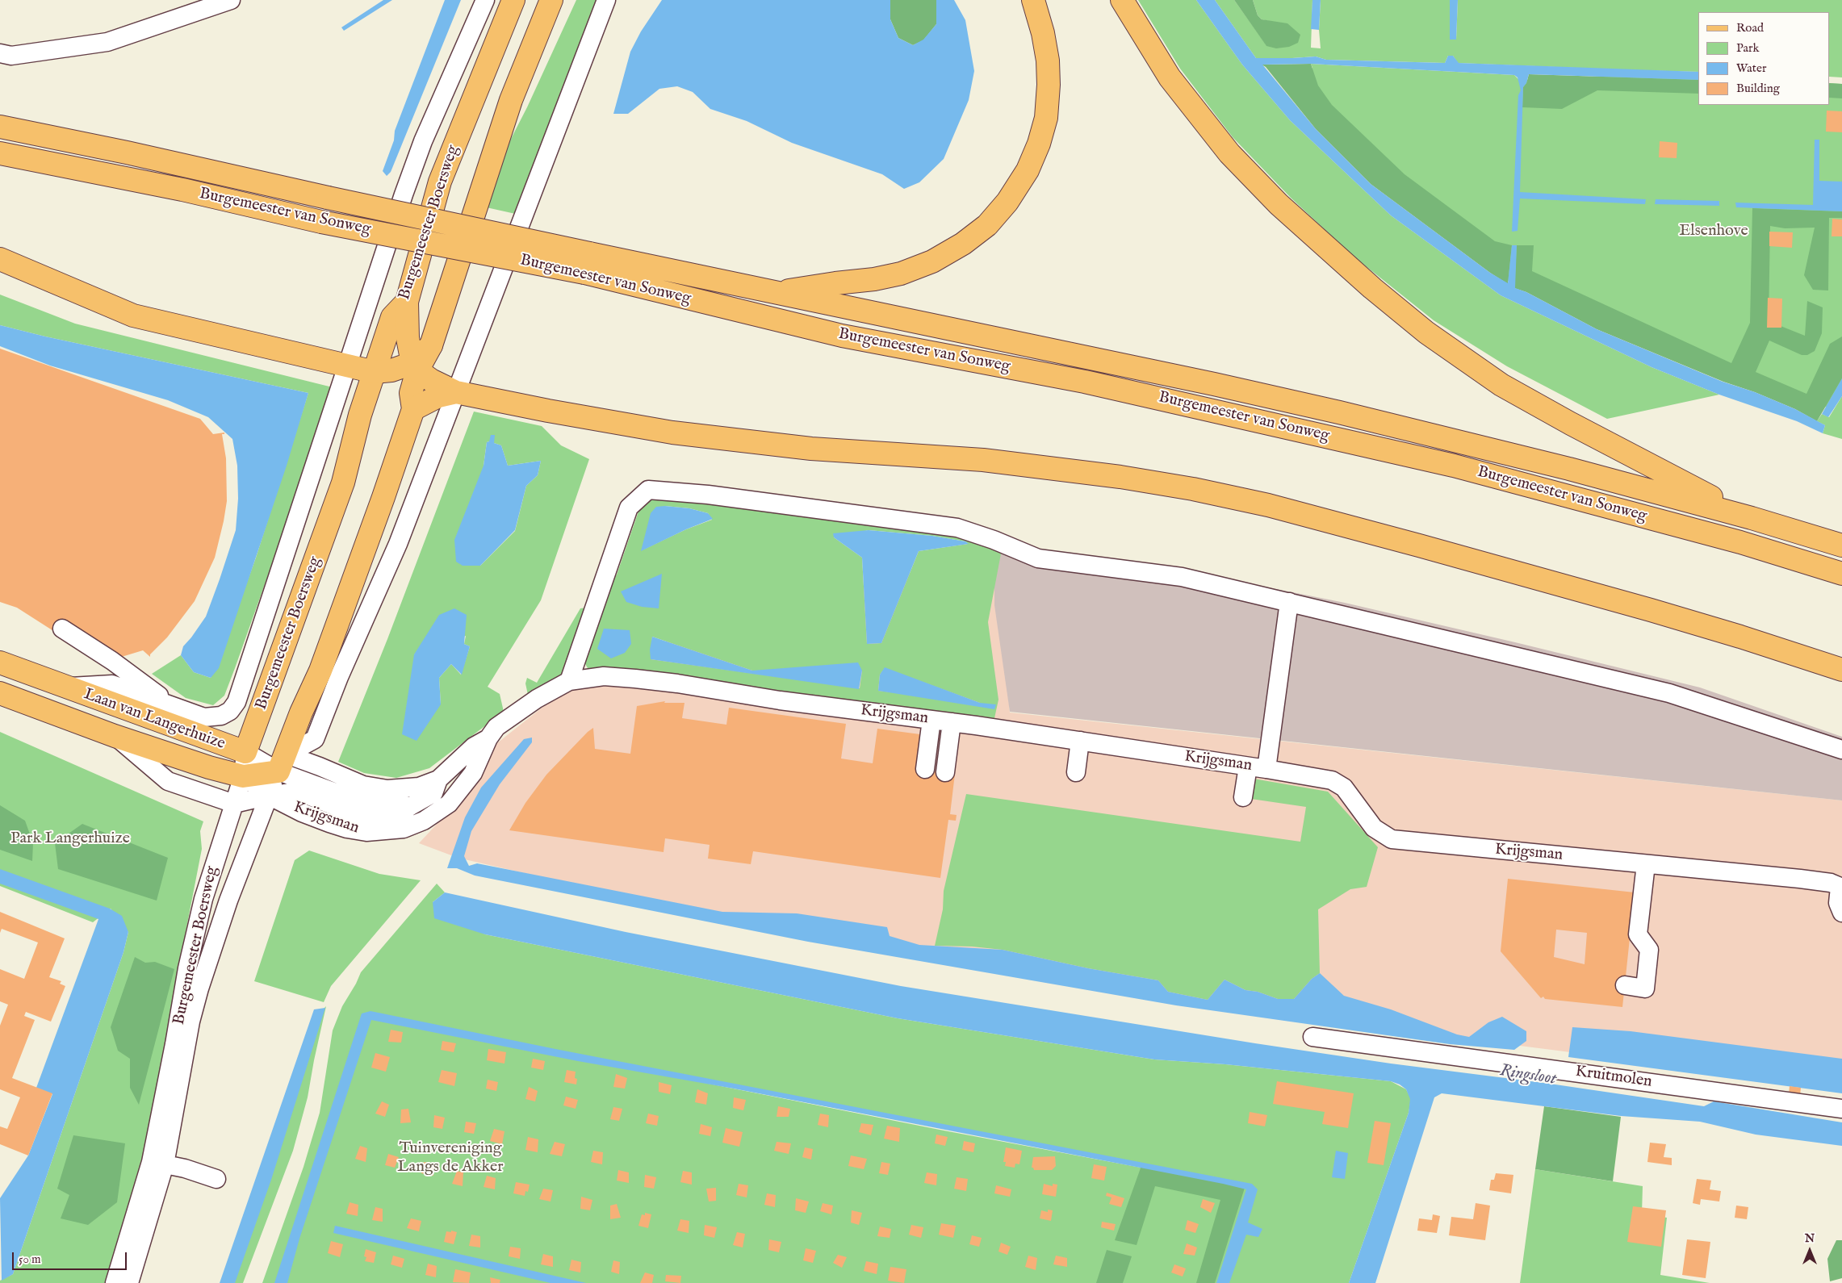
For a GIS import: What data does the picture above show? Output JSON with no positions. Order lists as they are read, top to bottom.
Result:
{
  "streets": {
    "main road": ["Burgemeester van Sonweg", "Burgemeester Boersweg", "Laan van Langerhuize"],
    "street": ["Krijgsman", "Kruitmolen"]
  },
  "crossings": [
    ["Burgemeester Boersweg", "Krijgsman"],
    ["Burgemeester Boersweg", "Laan van Langerhuize"],
    ["Krijgsman", "Laan van Langerhuize"]
  ],
  "water": ["Ringsloot"],
  "parks": ["Elsenhove", "Park Langerhuize", "Tuinvereniging Langs de Akker"],
  "legend": [
    "Road",
    "Park",
    "Water",
    "Building"
  ],
  "scale_bar": "50 m",
  "north": "top"
}
